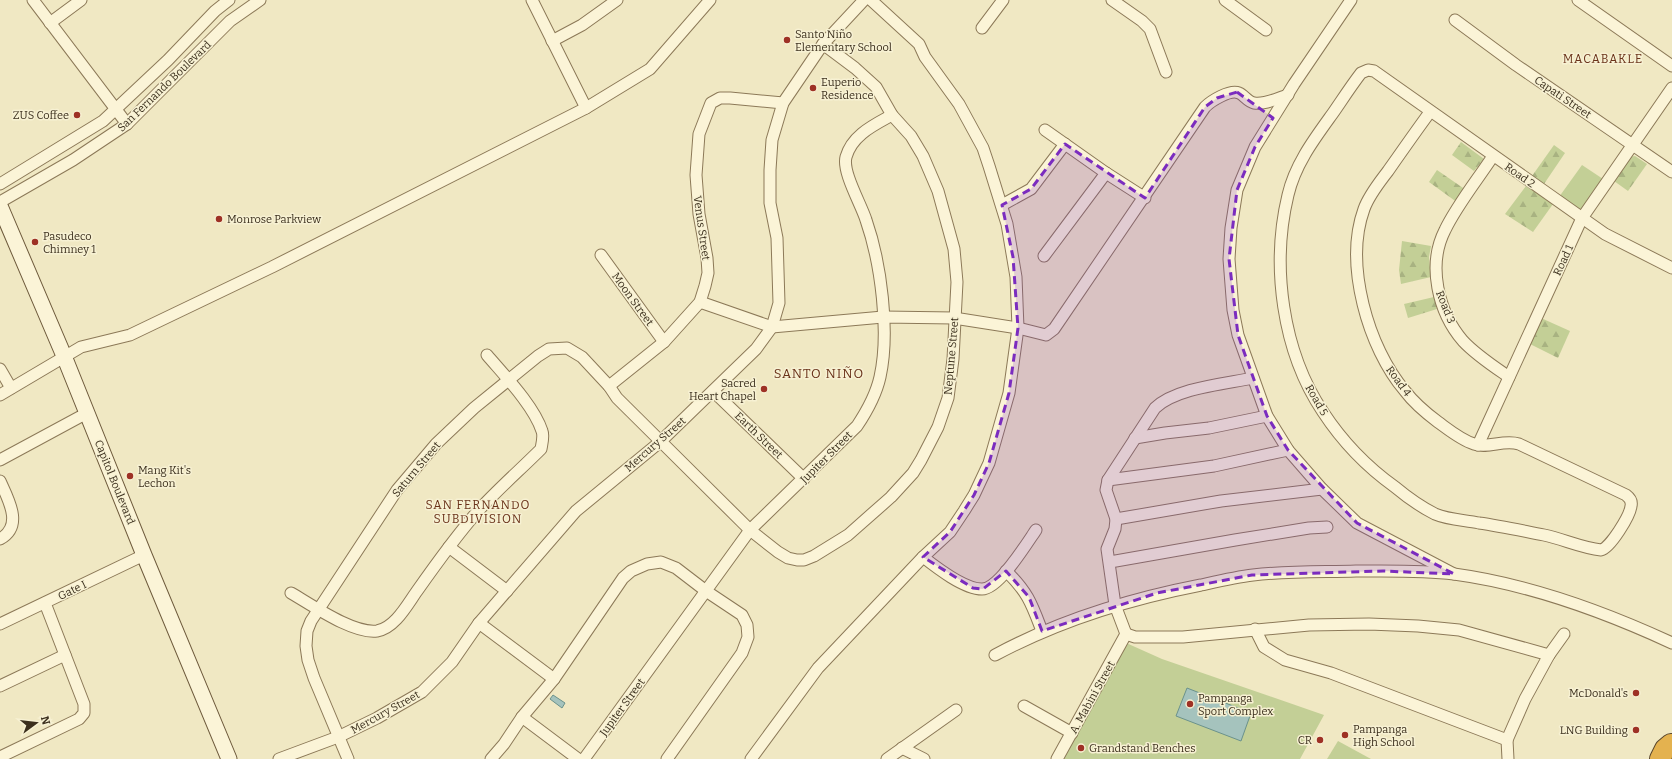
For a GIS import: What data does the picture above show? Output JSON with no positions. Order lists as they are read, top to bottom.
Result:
{
  "streets": {
    "main road": ["Capitol Boulevard"],
    "street": [
      "San Fernando Boulevard",
      "Capati Street",
      "Road 2",
      "Venus Street",
      "Road 1",
      "Moon Street",
      "Road 3",
      "Neptune Street",
      "Road 4",
      "Road 5",
      "Earth Street",
      "Mercury Street",
      "Jupiter Street",
      "Saturn Street",
      "Gate I",
      "A. Mabini Street"
    ]
  },
  "crossings": [
    ["Capati Street", "Road 1"],
    ["Road 2", "Road 1"],
    ["Road 2", "Road 3"],
    ["Road 2", "Road 4"],
    ["Road 2", "Road 5"],
    ["Venus Street", "Moon Street"],
    ["Venus Street", "Mercury Street"],
    ["Venus Street", "Saturn Street"],
    ["Road 1", "Road 3"],
    ["Road 1", "Road 4"],
    ["Road 1", "Road 5"],
    ["Neptune Street", "Mercury Street"],
    ["Neptune Street", "Jupiter Street"],
    ["Neptune Street", "Saturn Street"],
    ["Road 4", "Road 5"],
    ["Earth Street", "Mercury Street"],
    ["Earth Street", "Jupiter Street"],
    ["Mercury Street", "Saturn Street"],
    ["Capitol Boulevard", "Gate I"]
  ],
  "districts": ["MACABAKLE", "SANTO NIÑO", "SAN FERNANDO SUBDIVISION"],
  "places": [
    "Santo Niño Elementary School",
    "Euperio Residence",
    "ZUS Coffee",
    "Monrose Parkview",
    "Pasudeco Chimney 1",
    "Sacred Heart Chapel",
    "Mang Kit's Lechon",
    "McDonald's",
    "Pampanga Sport Complex",
    "LNG Building",
    "Pampanga High School",
    "CR",
    "Grandstand Benches"
  ],
  "north": "right"
}
